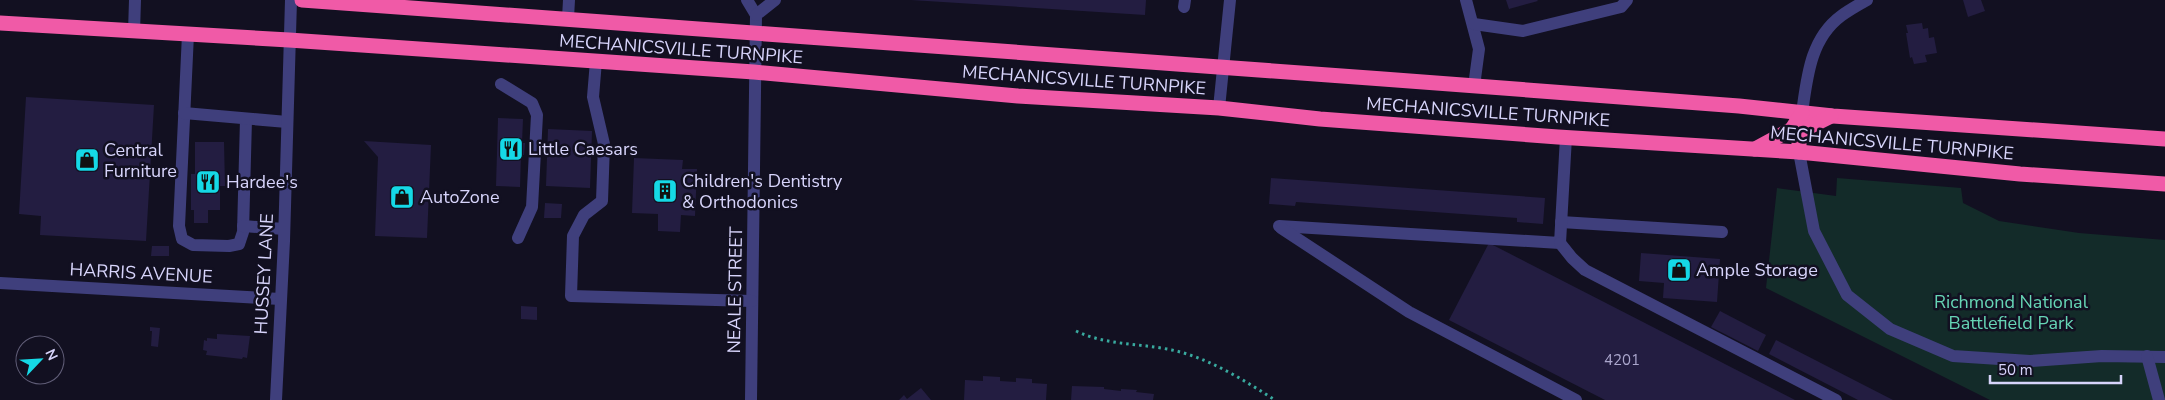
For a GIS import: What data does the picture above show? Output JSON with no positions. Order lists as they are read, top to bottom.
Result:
{
  "streets": {
    "highway": ["MECHANICSVILLE TURNPIKE"],
    "street": ["HARRIS AVENUE", "HUSSEY LANE", "NEALE STREET"]
  },
  "crossings": [
    ["MECHANICSVILLE TURNPIKE", "HUSSEY LANE"],
    ["MECHANICSVILLE TURNPIKE", "NEALE STREET"],
    ["HARRIS AVENUE", "HUSSEY LANE"]
  ],
  "parks": ["Richmond National Battlefield Park"],
  "places": {
    "restaurant": ["Little Caesars", "Hardee's"],
    "shop": ["Central Furniture", "AutoZone", "Ample Storage"],
    "building": ["Children's Dentistry & Orthodonics"]
  },
  "house_numbers": ["4201"],
  "scale_bar": "50 m",
  "north": "top right"
}
